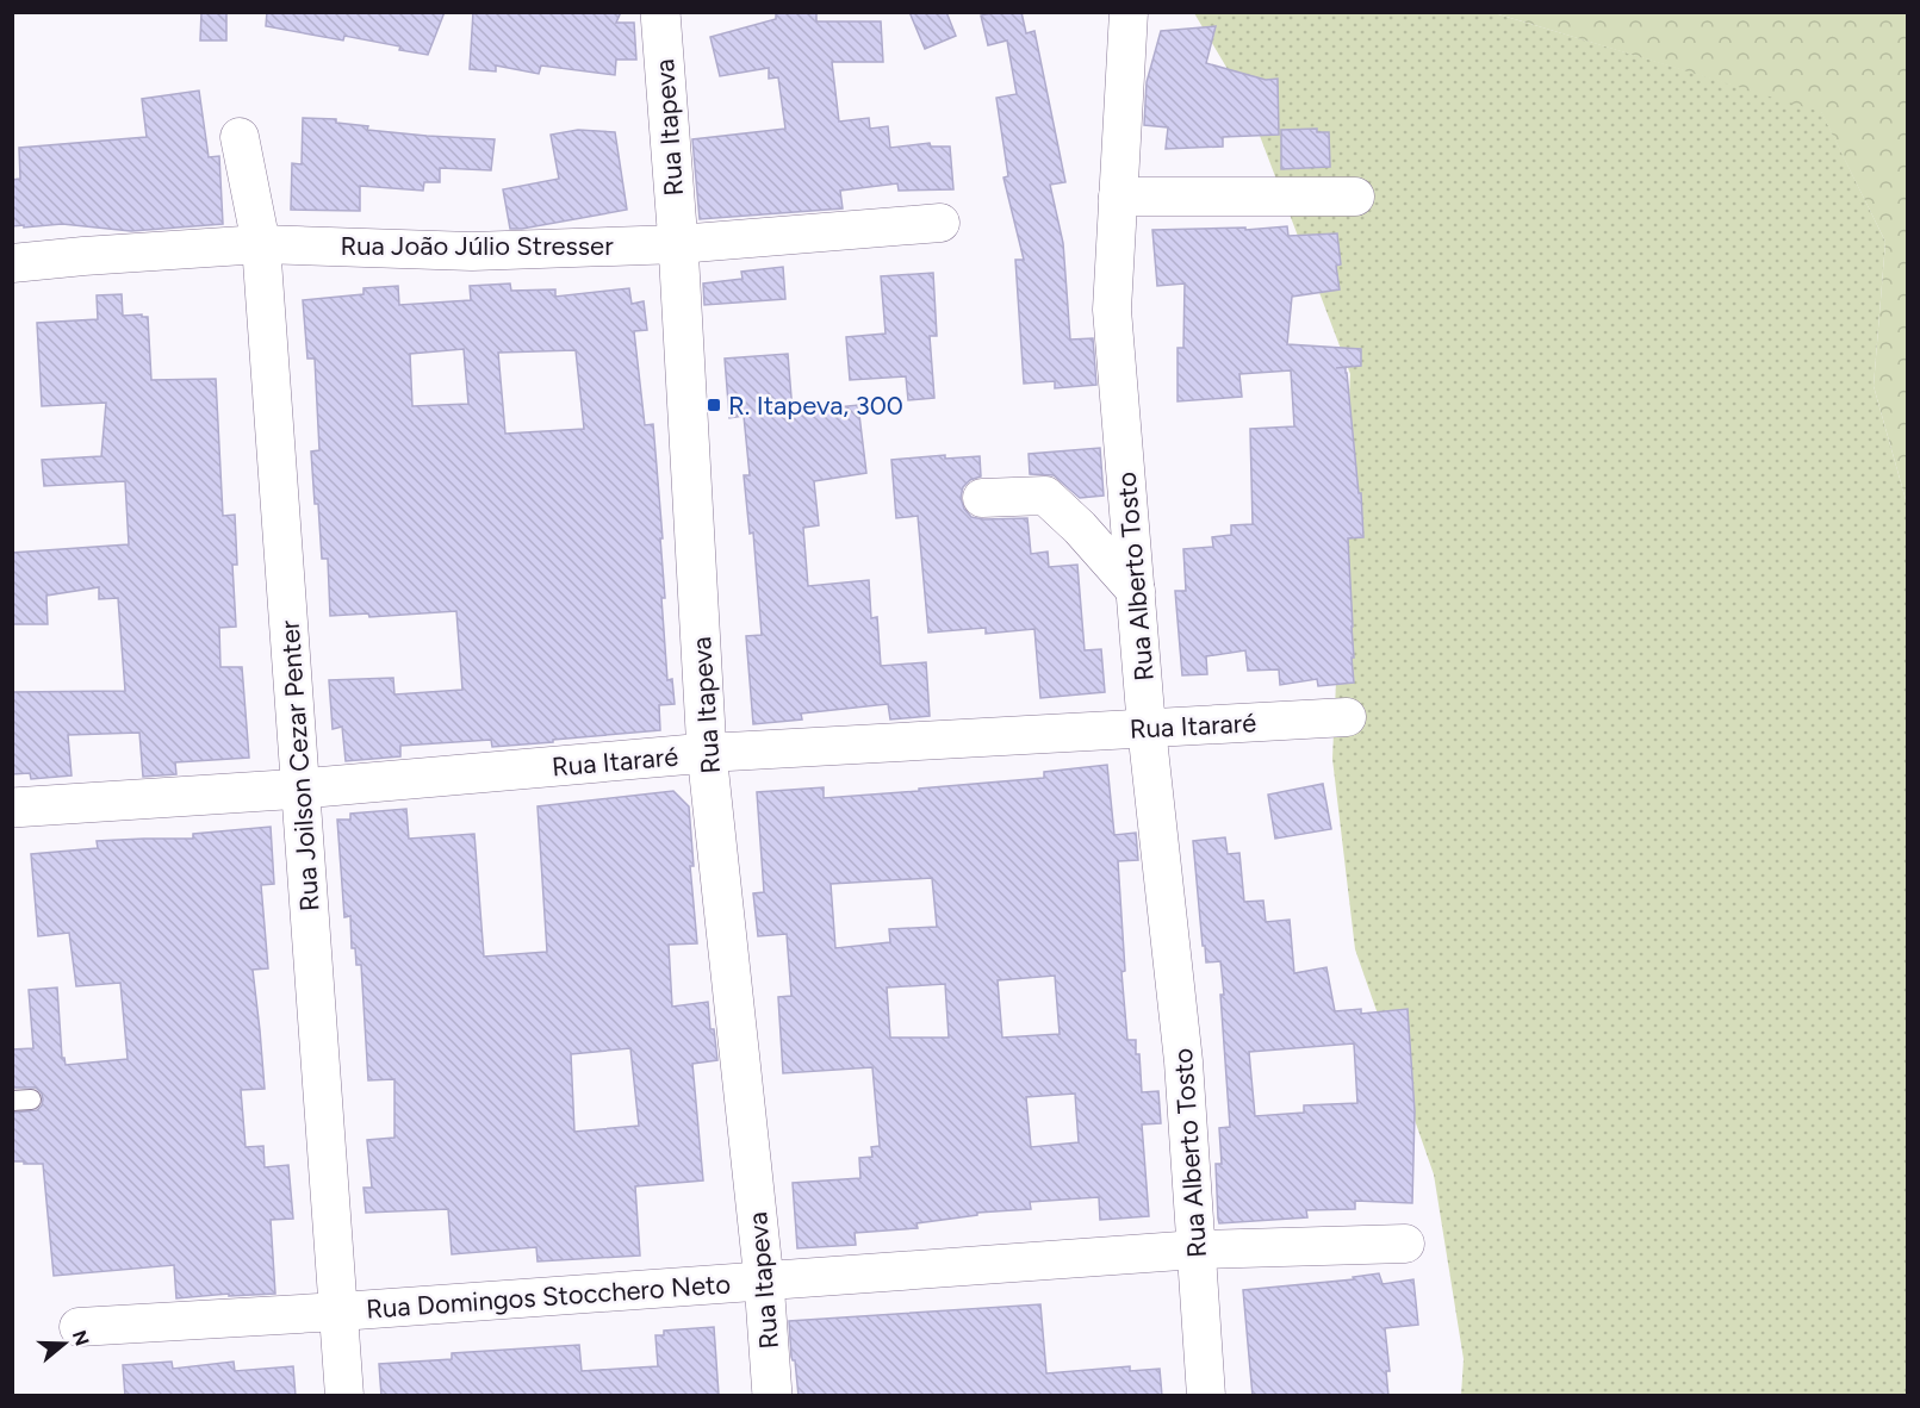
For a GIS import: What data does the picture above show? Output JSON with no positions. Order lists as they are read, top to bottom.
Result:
{
  "streets": {
    "street": [
      "Rua Itapeva",
      "Rua João Júlio Stresser",
      "Rua Alberto Tosto",
      "Rua Itararé",
      "Rua Joilson Cezar Penter",
      "Rua Domingos Stocchero Neto"
    ]
  },
  "crossings": [
    ["Rua Itapeva", "Rua João Júlio Stresser"],
    ["Rua Itapeva", "Rua Itararé"],
    ["Rua Itapeva", "Rua Domingos Stocchero Neto"],
    ["Rua João Júlio Stresser", "Rua Joilson Cezar Penter"],
    ["Rua Alberto Tosto", "Rua Itararé"],
    ["Rua Alberto Tosto", "Rua Domingos Stocchero Neto"],
    ["Rua Itararé", "Rua Joilson Cezar Penter"],
    ["Rua Joilson Cezar Penter", "Rua Domingos Stocchero Neto"]
  ],
  "places": {
    "transit": ["R. Itapeva, 300"]
  },
  "north": "right"
}
